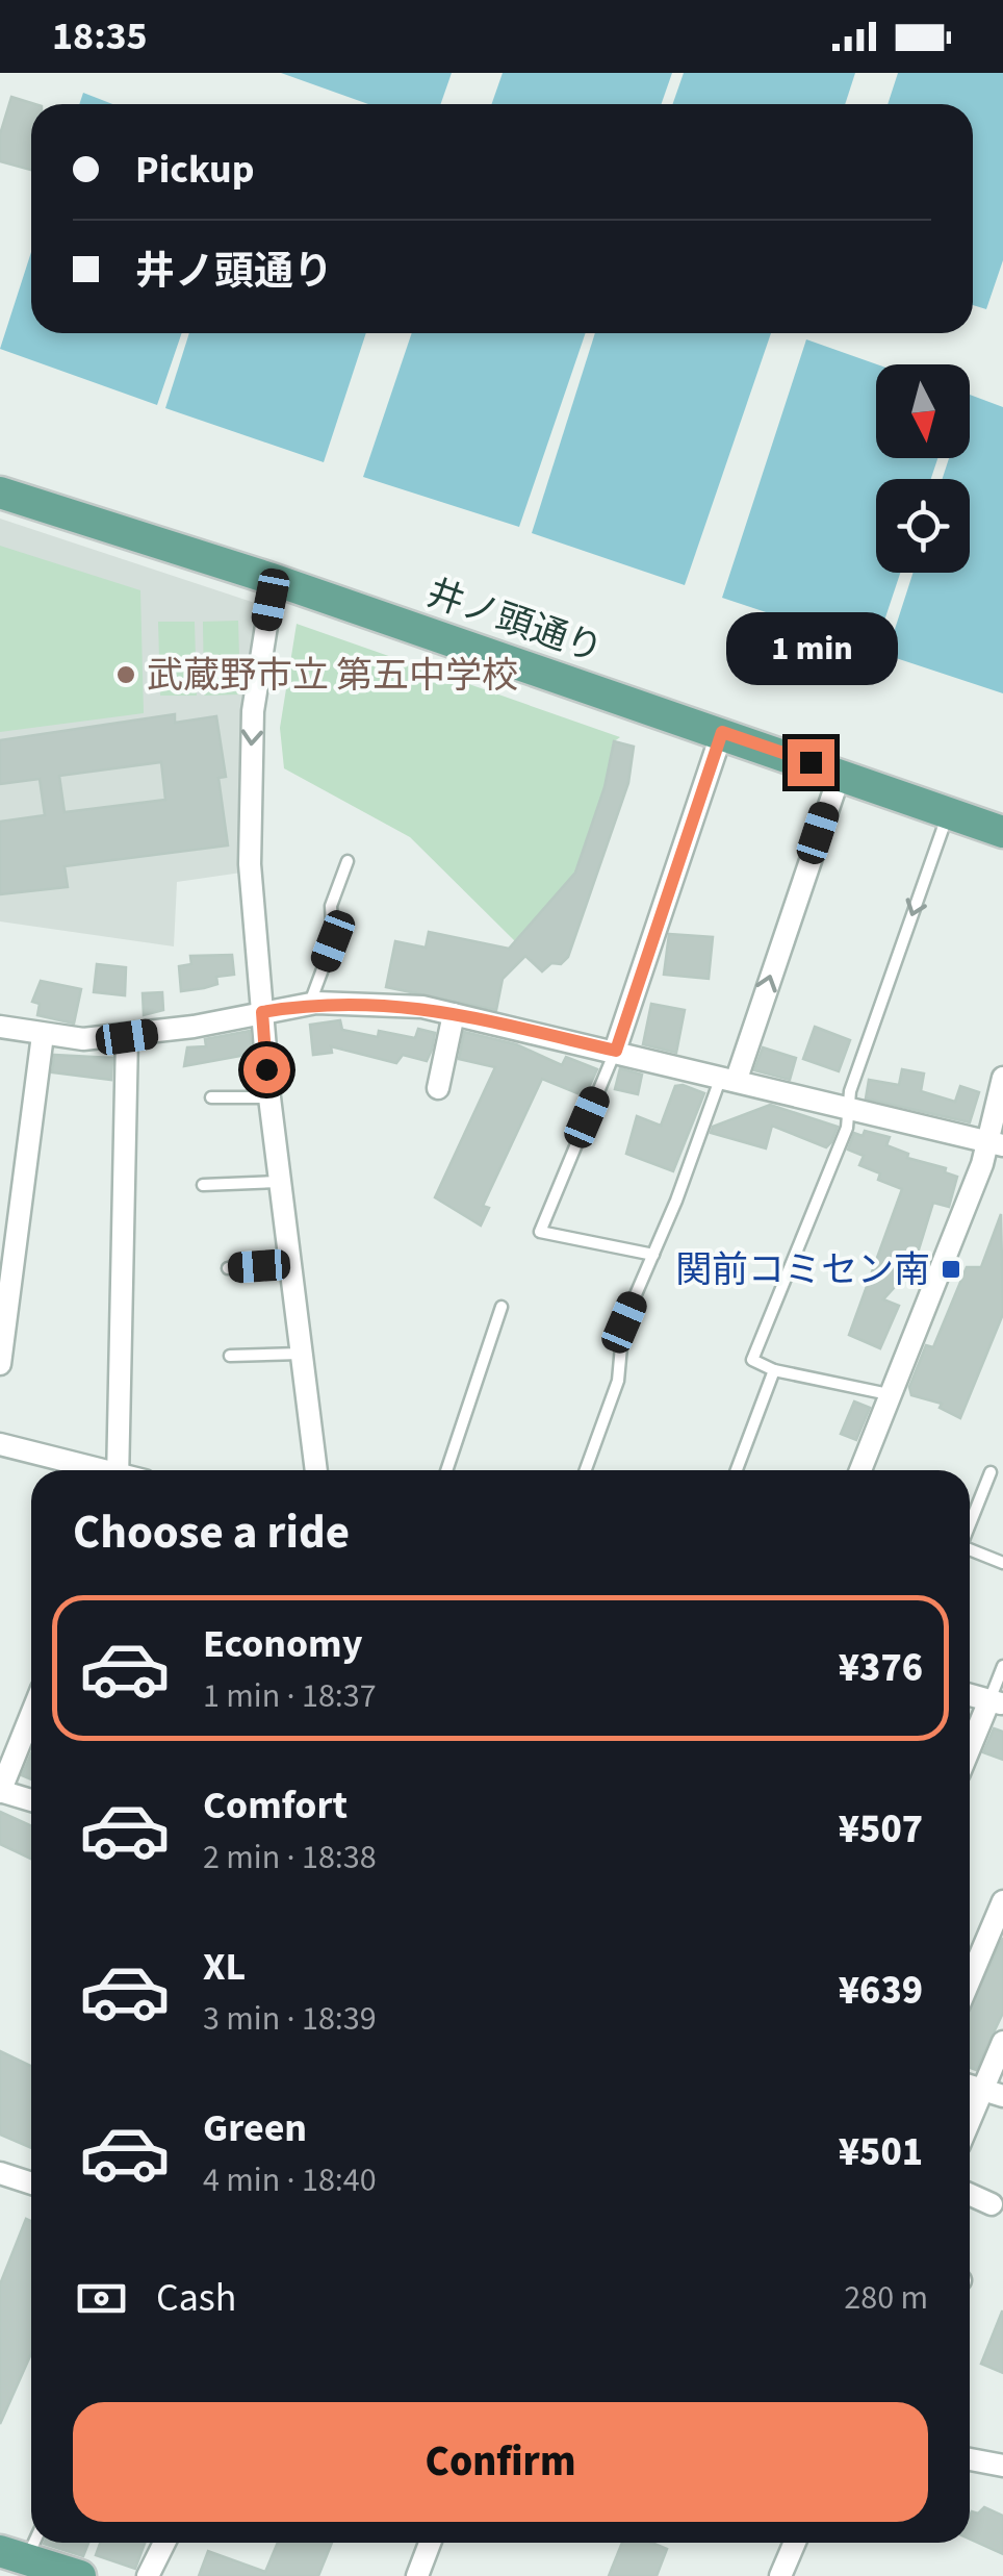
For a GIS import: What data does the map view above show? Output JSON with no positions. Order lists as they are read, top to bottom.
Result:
{
  "streets": {
    "main road": ["井ノ頭通り"]
  },
  "places": {
    "other": ["武蔵野市立 第五中学校"],
    "transit": ["関前コミセン南"]
  },
  "north": "bottom",
  "page": {
    "status": "18:35",
    "banner": ["Pickup", "井ノ頭通り"],
    "bubble": "1 min",
    "heading": "Choose a ride",
    "list": [
      {
        "name": "Economy",
        "note": "1 min · 18:37",
        "value": "¥376"
      },
      {
        "name": "Comfort",
        "note": "2 min · 18:38",
        "value": "¥507"
      },
      {
        "name": "XL",
        "note": "3 min · 18:39",
        "value": "¥639"
      },
      {
        "name": "Green",
        "note": "4 min · 18:40",
        "value": "¥501"
      }
    ],
    "pay": ["Cash", "280 m"],
    "buttons": "Confirm"
  }
}
